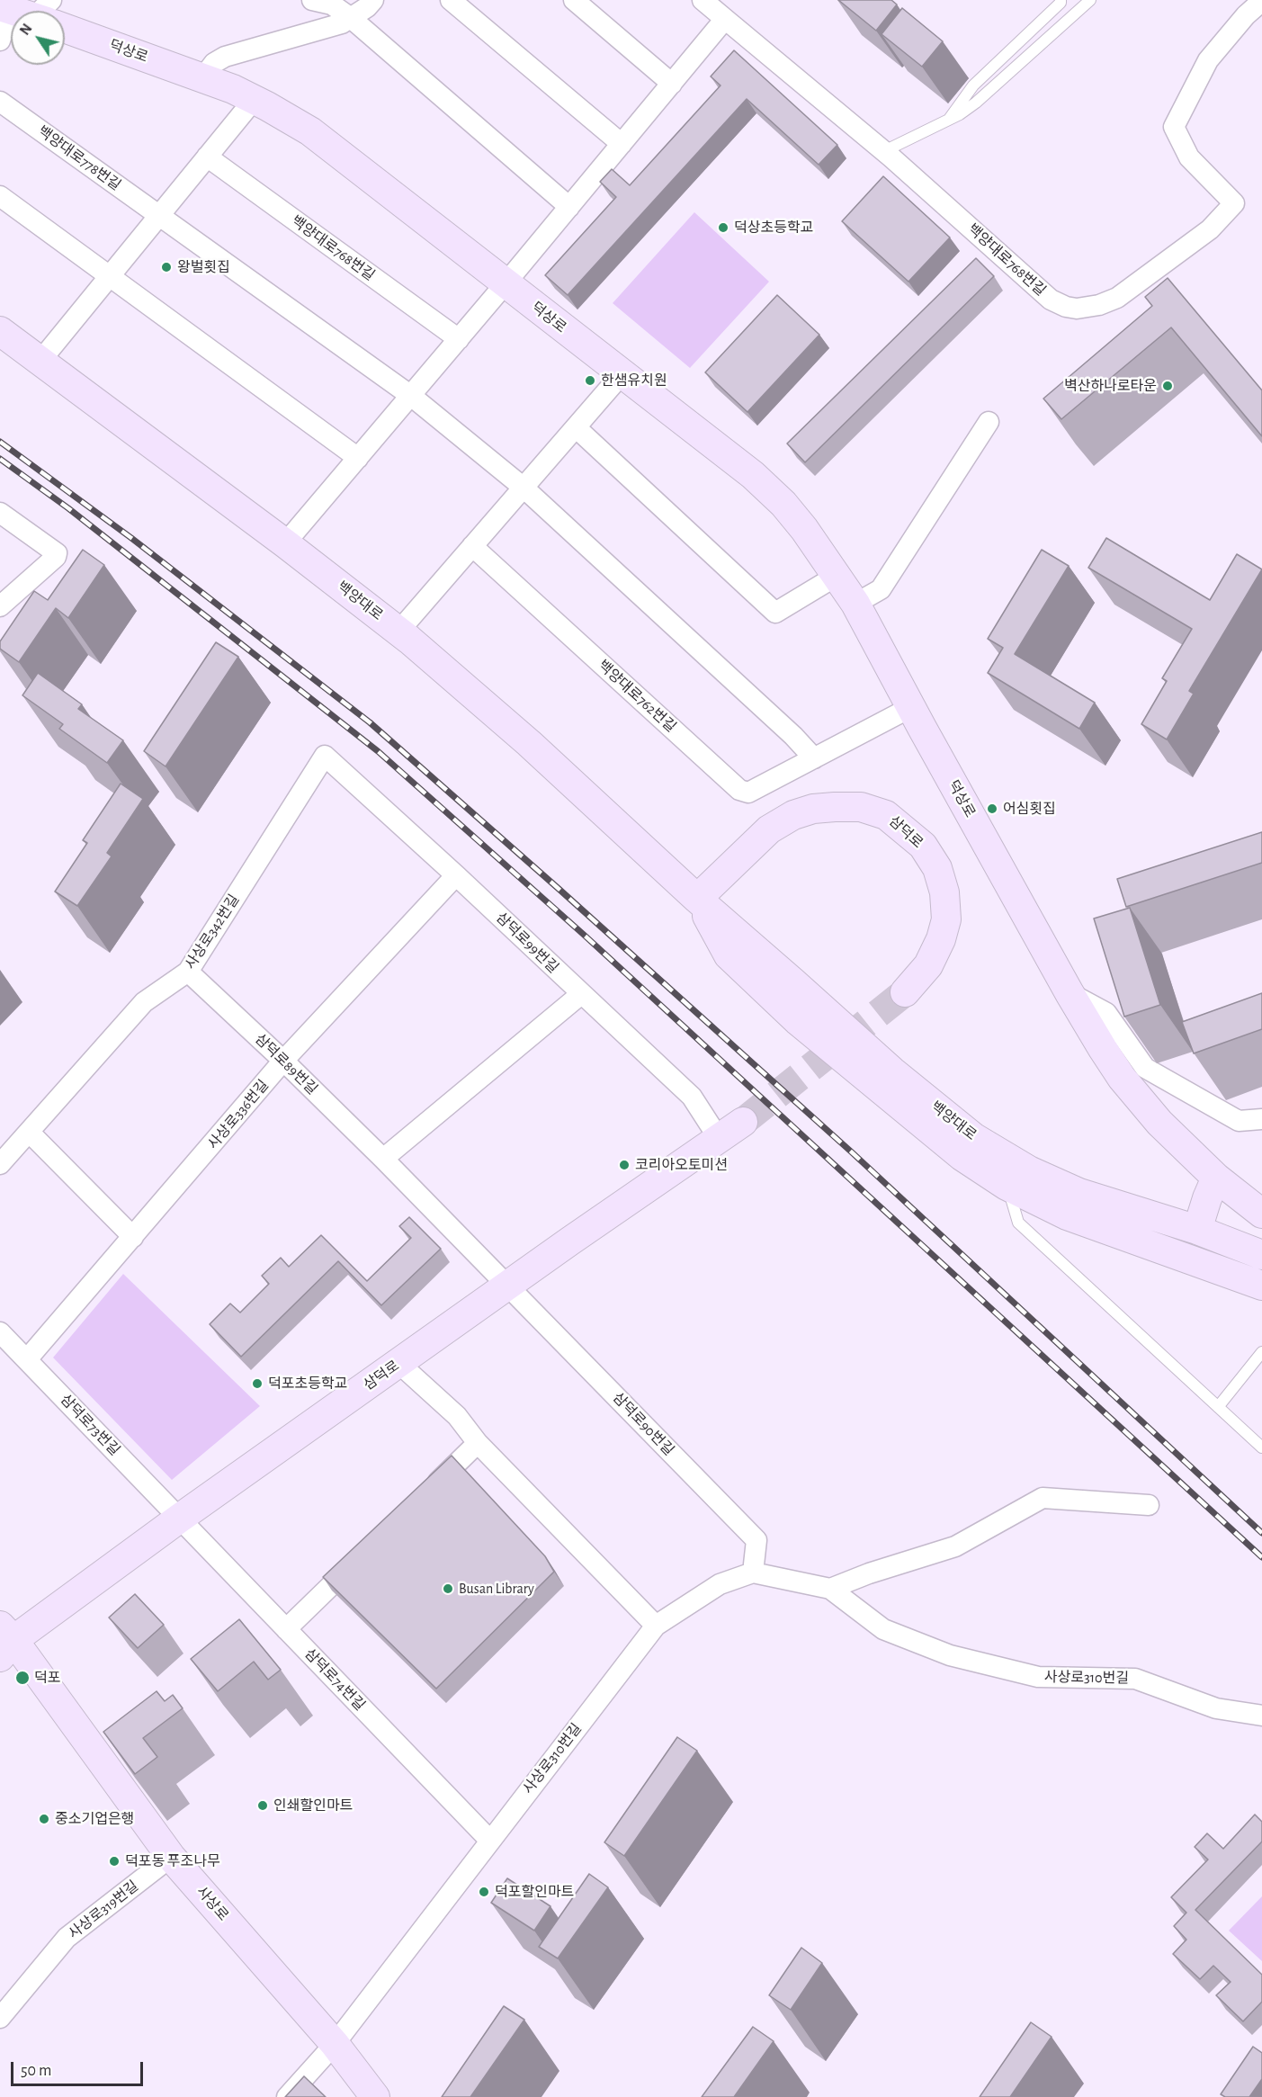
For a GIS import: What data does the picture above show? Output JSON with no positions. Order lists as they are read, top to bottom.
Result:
{
  "streets": {
    "main road": [
      "덕상로",
      "백양대로",
      "삼덕로",
      "사상로"
    ],
    "street": [
      "백양대로778번길",
      "백양대로768번길",
      "백양대로762번길",
      "사상로342번길",
      "삼덕로99번길",
      "삼덕로89번길",
      "사상로336번길",
      "삼덕로90번길",
      "삼덕로73번길",
      "사상로310번길",
      "삼덕로74번길",
      "사상로319번길"
    ]
  },
  "crossings": [
    ["덕상로", "백양대로762번길"],
    ["백양대로", "삼덕로"],
    ["삼덕로", "삼덕로99번길"],
    ["삼덕로", "삼덕로89번길"],
    ["삼덕로", "삼덕로90번길"],
    ["삼덕로", "삼덕로73번길"],
    ["삼덕로", "삼덕로74번길"],
    ["삼덕로", "사상로"],
    ["사상로342번길", "삼덕로99번길"],
    ["사상로342번길", "삼덕로89번길"],
    ["삼덕로99번길", "사상로336번길"],
    ["삼덕로89번길", "사상로336번길"],
    ["삼덕로89번길", "삼덕로90번길"],
    ["사상로336번길", "삼덕로73번길"],
    ["삼덕로90번길", "사상로310번길"],
    ["삼덕로73번길", "삼덕로74번길"],
    ["사상로310번길", "삼덕로74번길"],
    ["사상로310번길", "사상로"],
    ["사상로", "사상로319번길"]
  ],
  "places": [
    "덕상초등학교",
    "왕벌횟집",
    "한샘유치원",
    "벽산하나로타운",
    "어심횟집",
    "코리아오토미션",
    "덕포초등학교",
    "Busan Library",
    "덕포",
    "인쇄할인마트",
    "중소기업은행",
    "덕포동 푸조나무",
    "덕포할인마트"
  ],
  "scale_bar": "50 m",
  "north": "top left"
}
